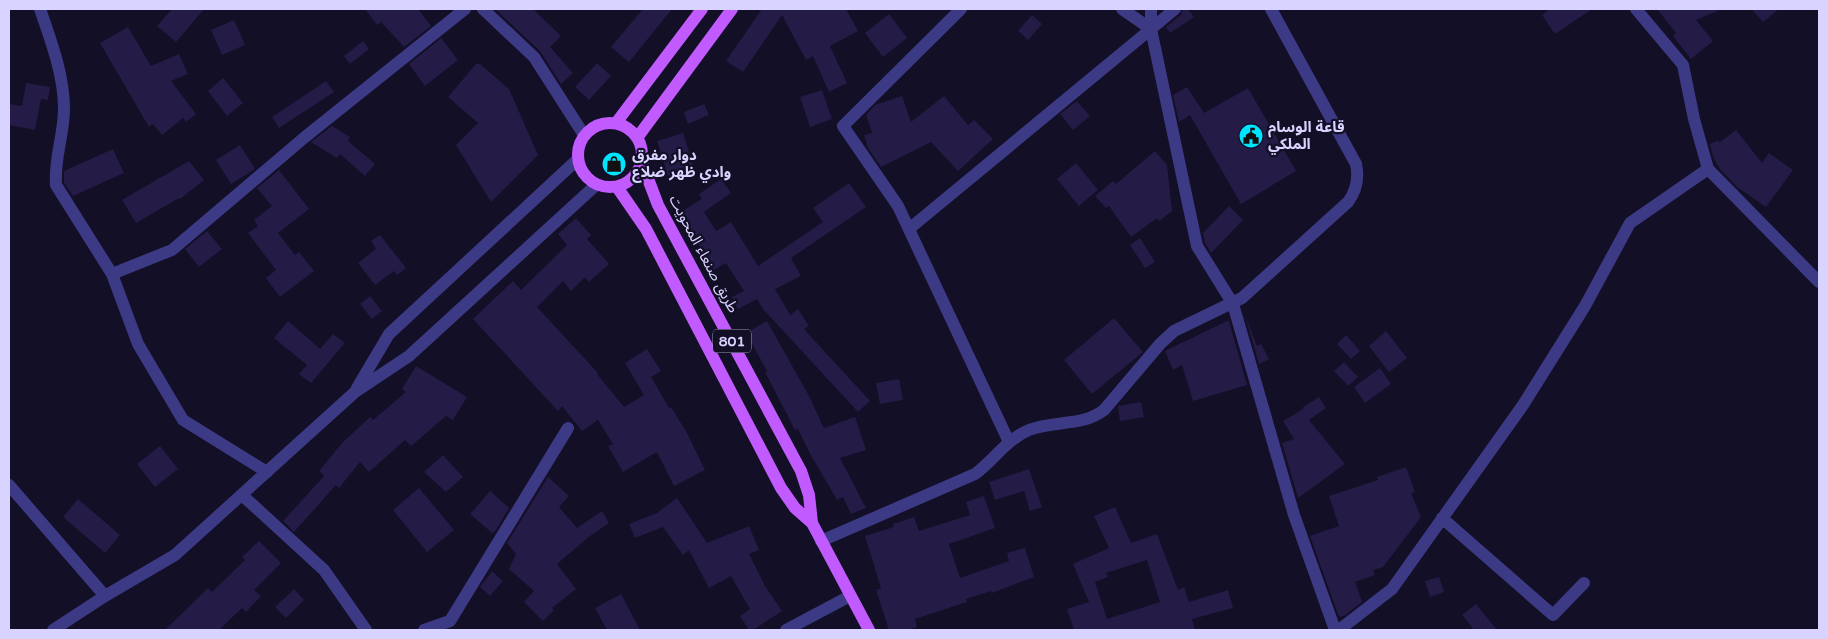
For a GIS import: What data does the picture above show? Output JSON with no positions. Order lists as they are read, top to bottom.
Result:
{
  "streets": {
    "main road": ["طريق صنعاء المحويت", "801"]
  },
  "places": {
    "public building": ["قاعة الوسام الملكي"],
    "shop": ["دوار مفرق وادي ظهر ضلاع"]
  }
}
